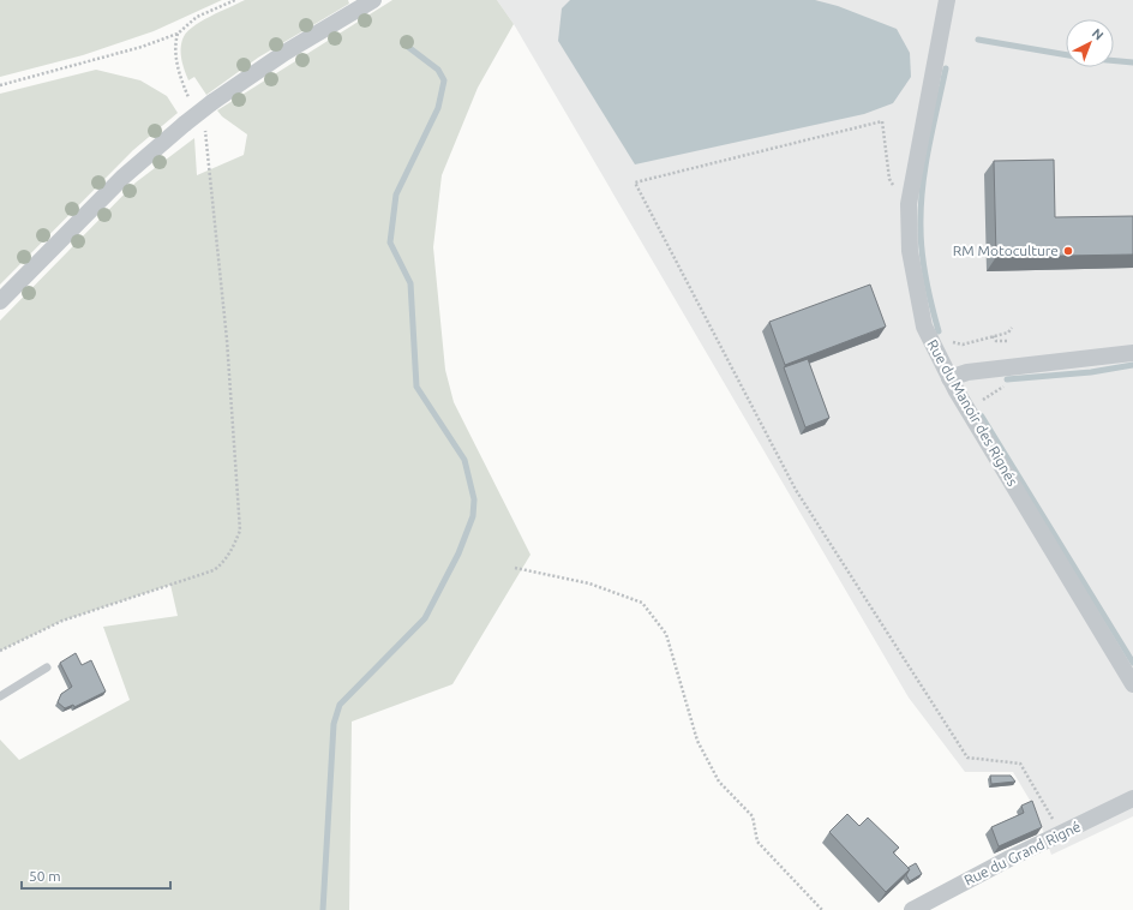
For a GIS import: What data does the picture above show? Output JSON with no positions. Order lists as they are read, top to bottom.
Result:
{
  "streets": {
    "street": ["Rue du Manoir des Rignés", "Rue du Grand Rigné"]
  },
  "places": ["RM Motoculture"],
  "scale_bar": "50 m",
  "north": "top right"
}
